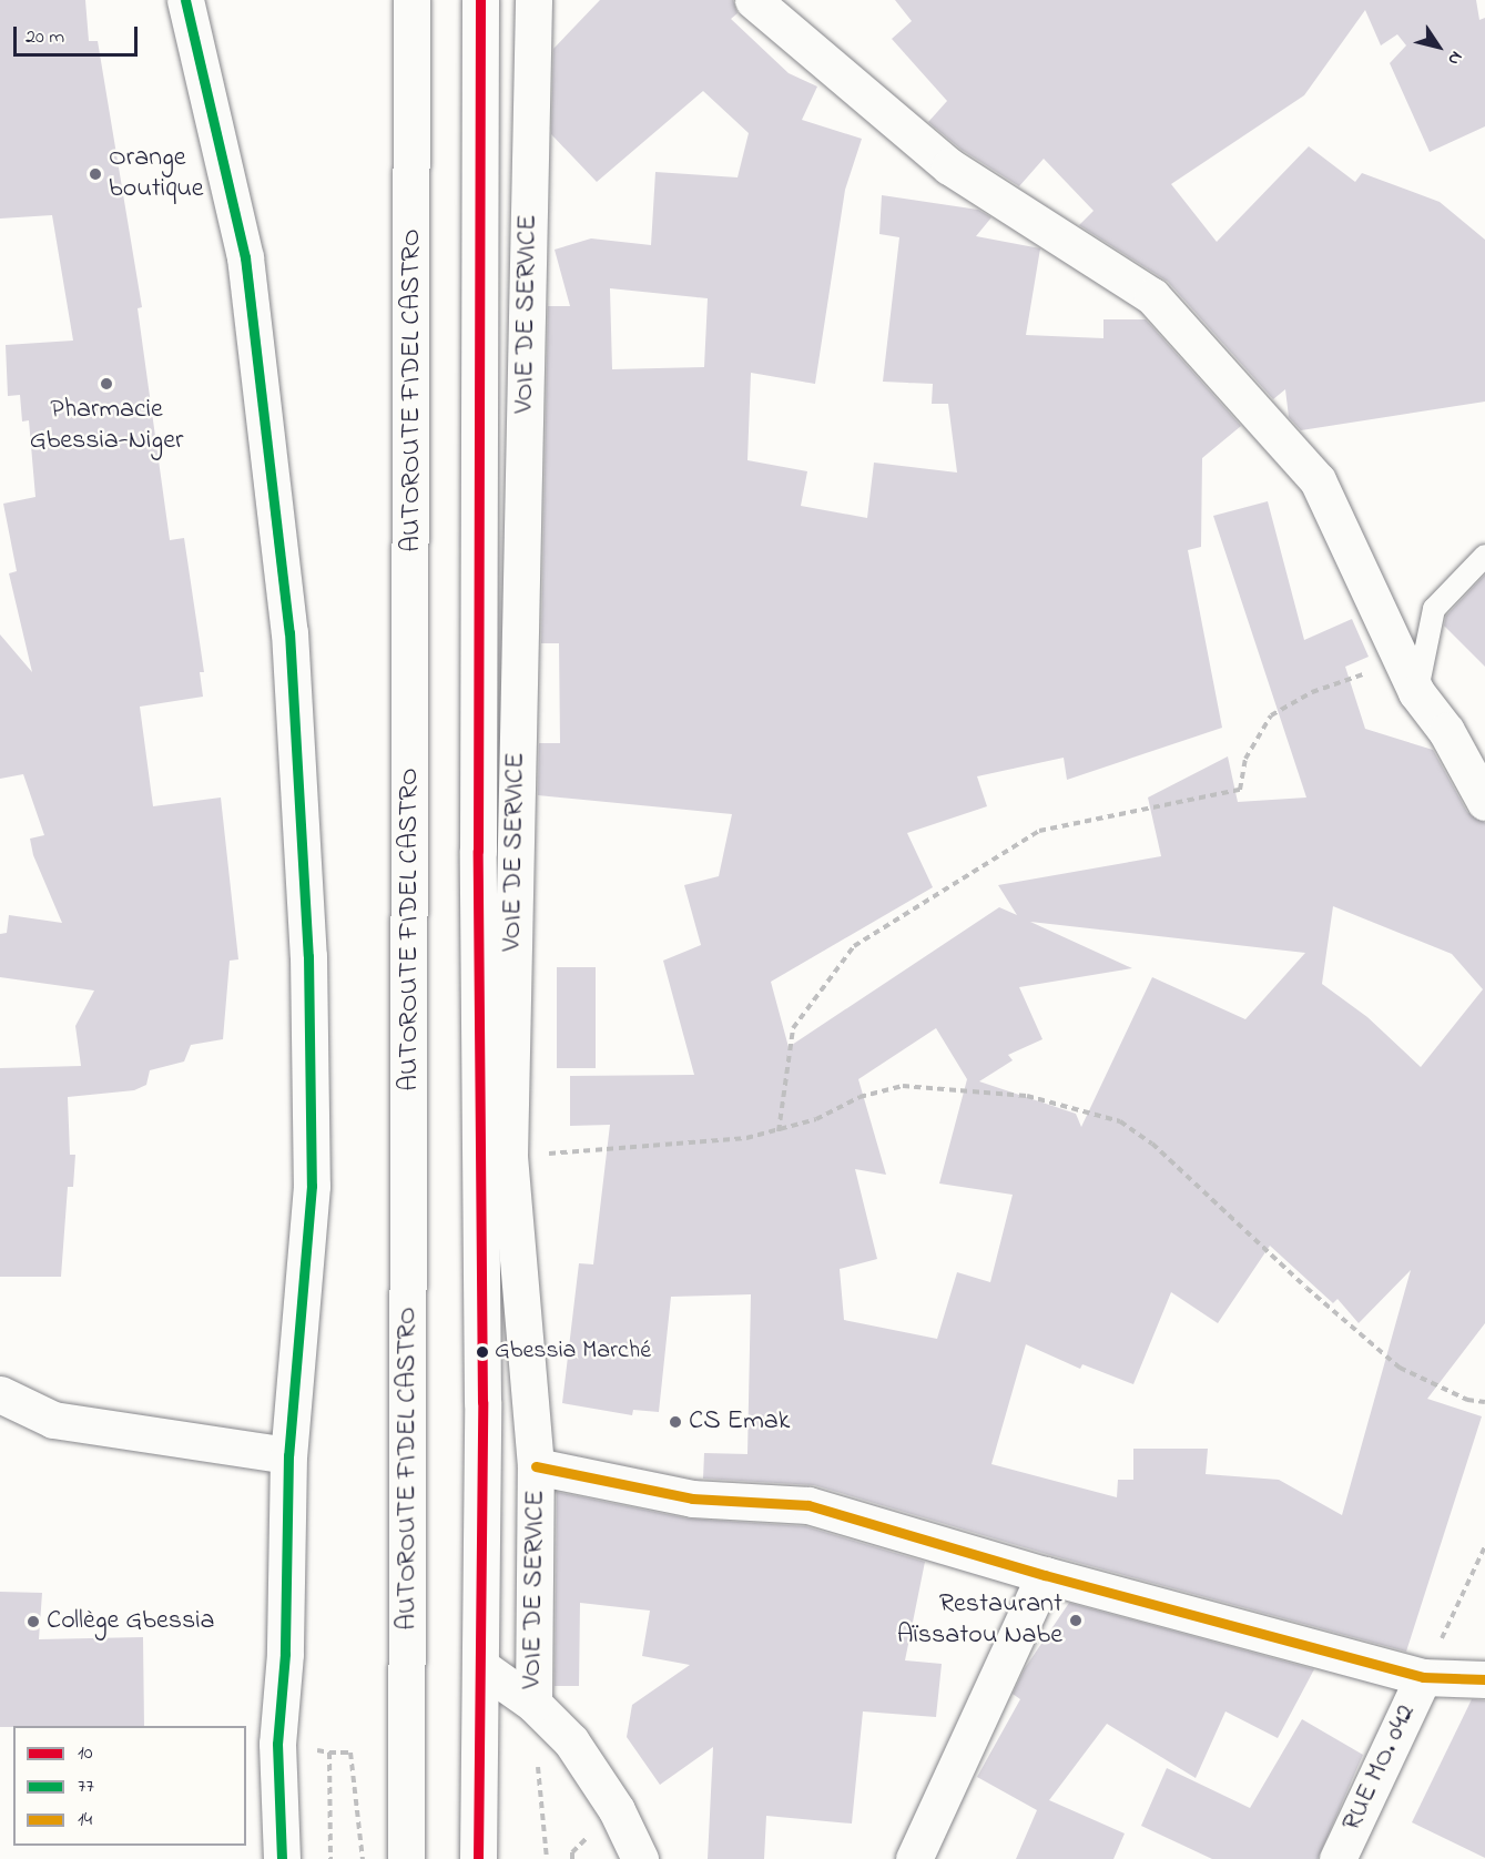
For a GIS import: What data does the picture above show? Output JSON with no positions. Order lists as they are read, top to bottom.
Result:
{
  "streets": {
    "main road": ["VOIE DE SERVICE", "AUTOROUTE FIDEL CASTRO", "RUE MO. 042"]
  },
  "places": [
    "Orange boutique",
    "Pharmacie Gbessia-Niger",
    "Gbessia Marché",
    "CS Emak",
    "Restaurant Aïssatou Nabe",
    "Collège Gbessia"
  ],
  "lines": ["transit line 10", "transit line 77", "transit line 14"],
  "legend": ["10", "77", "14"],
  "scale_bar": "20 m",
  "north": "bottom right"
}
